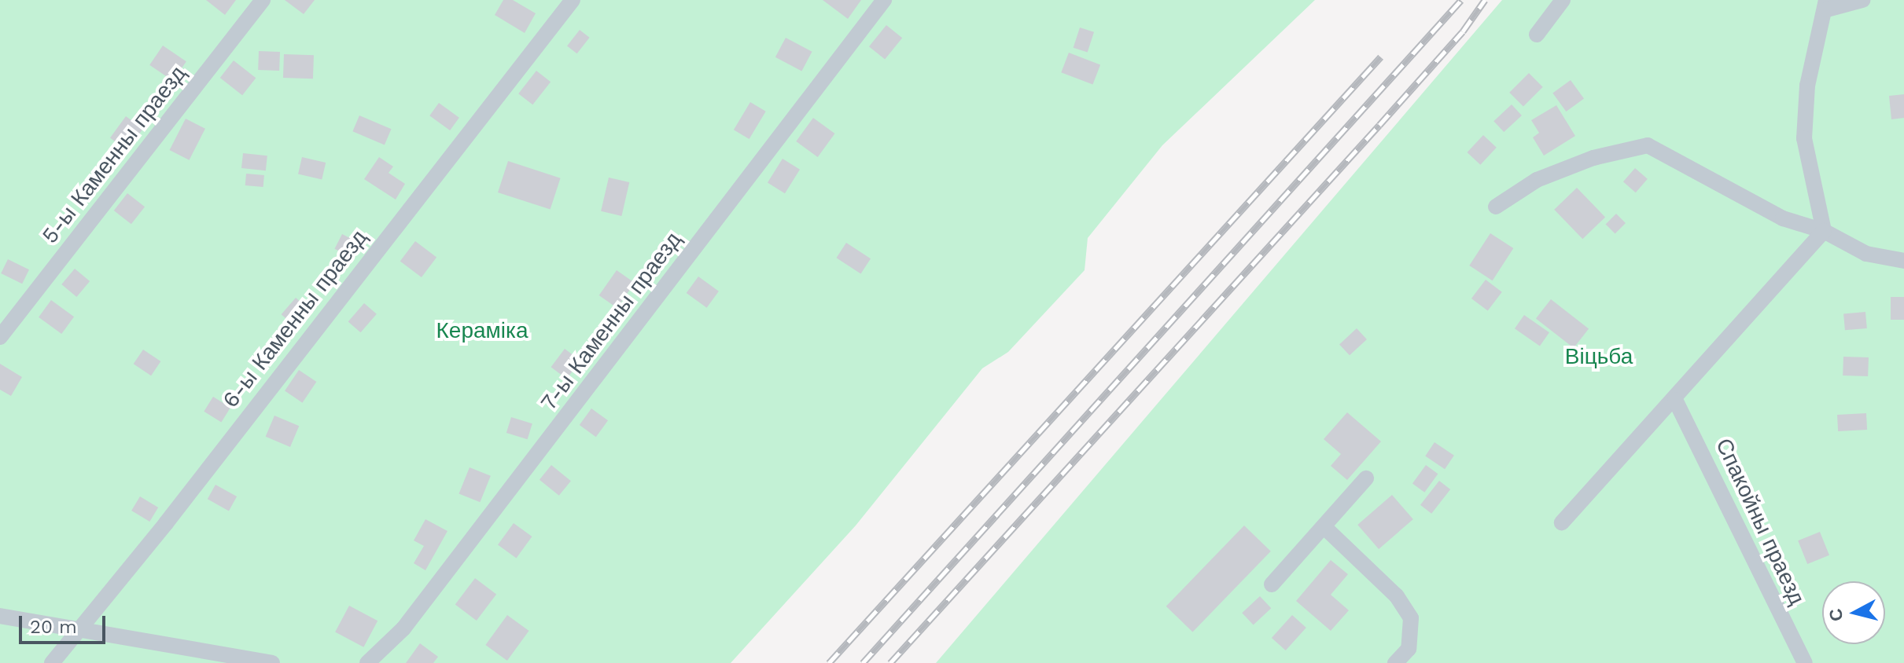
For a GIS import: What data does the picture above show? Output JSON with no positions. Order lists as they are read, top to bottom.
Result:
{
  "streets": {
    "lane": [
      "5-ы Каменны праезд",
      "6-ы Каменны праезд",
      "7-ы Каменны праезд",
      "Спакойны праезд"
    ]
  },
  "parks": ["Кераміка", "Віцьба"],
  "scale_bar": "20 m",
  "north": "left"
}
